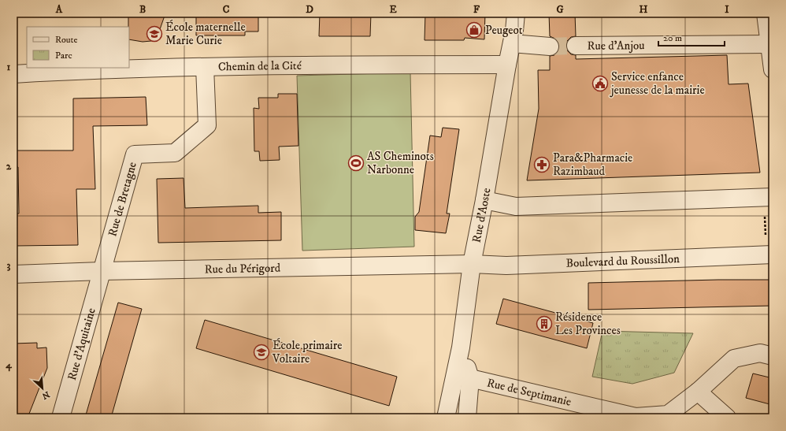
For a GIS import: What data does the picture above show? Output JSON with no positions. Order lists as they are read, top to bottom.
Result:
{
  "streets": {
    "street": [
      "Rue d'Anjou",
      "Chemin de la Cité",
      "Rue de Bretagne",
      "Rue d'Aoste",
      "Boulevard du Roussillon",
      "Rue du Périgord",
      "Rue d'Aquitaine",
      "Rue de Septimanie"
    ]
  },
  "crossings": [
    ["Chemin de la Cité", "Rue de Bretagne"],
    ["Chemin de la Cité", "Rue d'Aoste"],
    ["Rue de Bretagne", "Rue du Périgord"],
    ["Rue de Bretagne", "Rue d'Aquitaine"],
    ["Rue d'Aoste", "Boulevard du Roussillon"],
    ["Rue d'Aoste", "Rue du Périgord"],
    ["Rue d'Aoste", "Rue de Septimanie"],
    ["Boulevard du Roussillon", "Rue du Périgord"],
    ["Rue du Périgord", "Rue d'Aquitaine"]
  ],
  "places": {
    "shop": ["Peugeot"],
    "school or university": ["École maternelle Marie Curie", "École primaire Voltaire"],
    "public building": ["Service enfance jeunesse de la mairie"],
    "sports": ["AS Cheminots Narbonne"],
    "pharmacy": ["Para&Pharmacie Razimbaud"],
    "building": ["Résidence Les Provinces"]
  },
  "legend": ["Route", "Parc"],
  "scale_bar": "20 m",
  "north": "bottom right",
  "grid": {
    "columns": [
      "A",
      "B",
      "C",
      "D",
      "E",
      "F",
      "G",
      "H",
      "I"
    ],
    "rows": [
      "1",
      "2",
      "3",
      "4"
    ]
  }
}
